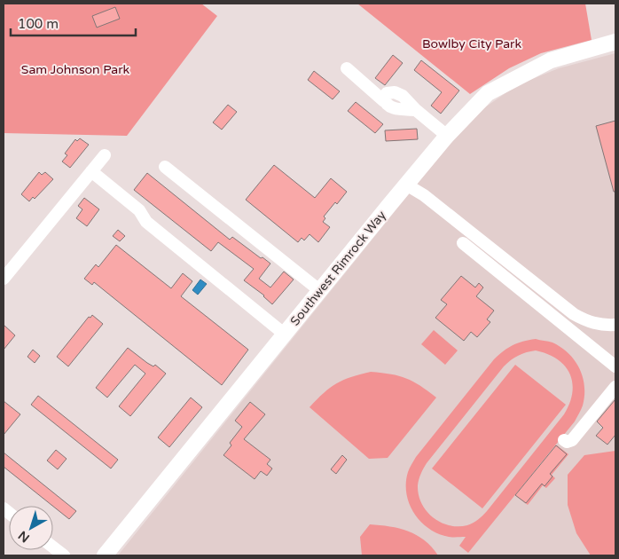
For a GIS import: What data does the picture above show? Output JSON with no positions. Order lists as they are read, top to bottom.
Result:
{
  "streets": {
    "main road": ["Southwest Rimrock Way"]
  },
  "parks": ["Bowlby City Park", "Sam Johnson Park"],
  "scale_bar": "100 m",
  "north": "bottom left"
}
